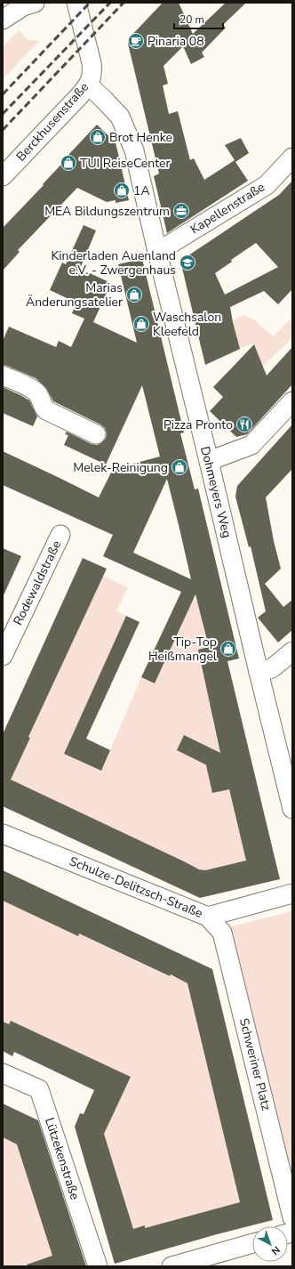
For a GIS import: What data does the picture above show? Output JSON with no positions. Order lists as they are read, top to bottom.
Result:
{
  "streets": {
    "street": [
      "Berckhusenstraße",
      "Kapellenstraße",
      "Dohmeyers Weg",
      "Rodewaldstraße",
      "Schulze-Delitzsch-Straße",
      "Schweriner Platz",
      "Lützekenstraße"
    ]
  },
  "crossings": [
    ["Berckhusenstraße", "Dohmeyers Weg"],
    ["Kapellenstraße", "Dohmeyers Weg"],
    ["Schulze-Delitzsch-Straße", "Schweriner Platz"]
  ],
  "places": {
    "cafe": ["Pinaria 08"],
    "shop": [
      "Brot Henke",
      "TUI ReiseCenter",
      "1A",
      "Marias Änderungsatelier",
      "Waschsalon Kleefeld",
      "Melek-Reinigung",
      "Tip-Top Heißmangel"
    ],
    "office": ["MEA Bildungszentrum"],
    "school or university": ["Kinderladen Auenland e.V. - Zwergenhaus"],
    "restaurant": ["Pizza Pronto"]
  },
  "scale_bar": "20 m",
  "north": "bottom right"
}
